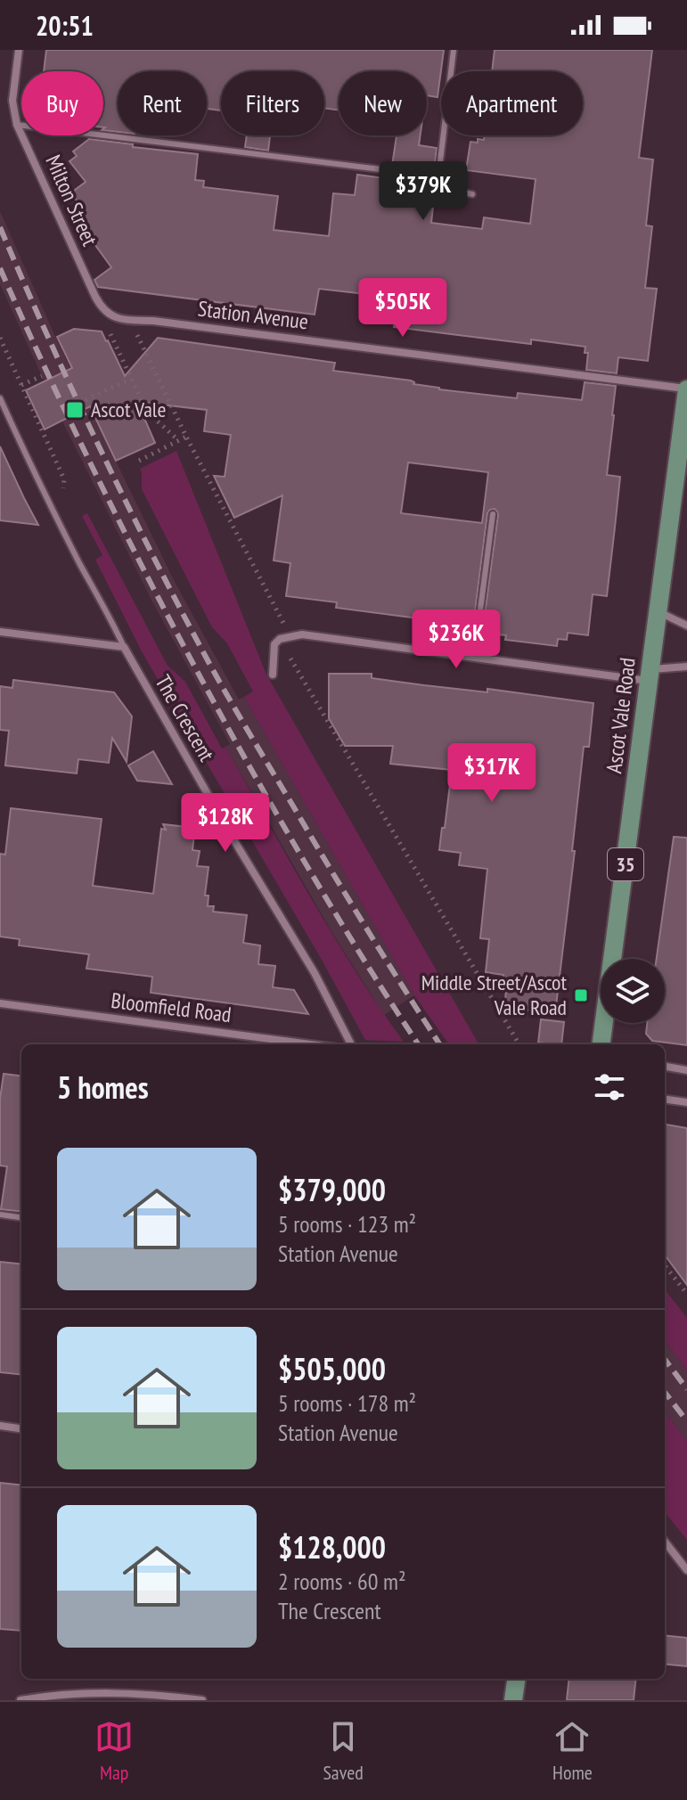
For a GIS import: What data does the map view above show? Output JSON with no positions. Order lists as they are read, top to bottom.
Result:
{
  "streets": {
    "main road": ["Ascot Vale Road", "35"],
    "street": [
      "Milton Street",
      "Station Avenue",
      "The Crescent",
      "Bloomfield Road"
    ]
  },
  "crossings": [
    ["Milton Street", "Station Avenue"],
    ["Station Avenue", "Ascot Vale Road"]
  ],
  "places": {
    "transit": ["Ascot Vale", "Middle Street/Ascot Vale Road"]
  },
  "page": {
    "status": "20:51",
    "chip": [
      "Buy",
      "Rent",
      "Filters",
      "New",
      "Apartment"
    ],
    "price": [
      "$379K",
      "$505K",
      "$236K",
      "$317K",
      "$128K"
    ],
    "heading": "5 homes",
    "list": [
      {
        "name": "$379,000",
        "note": "5 rooms · 123 m² · Station Avenue"
      },
      {
        "name": "$505,000",
        "note": "5 rooms · 178 m² · Station Avenue"
      },
      {
        "name": "$128,000",
        "note": "2 rooms · 60 m² · The Crescent"
      }
    ],
    "tabs": ["Map", "Saved", "Home"]
  }
}
